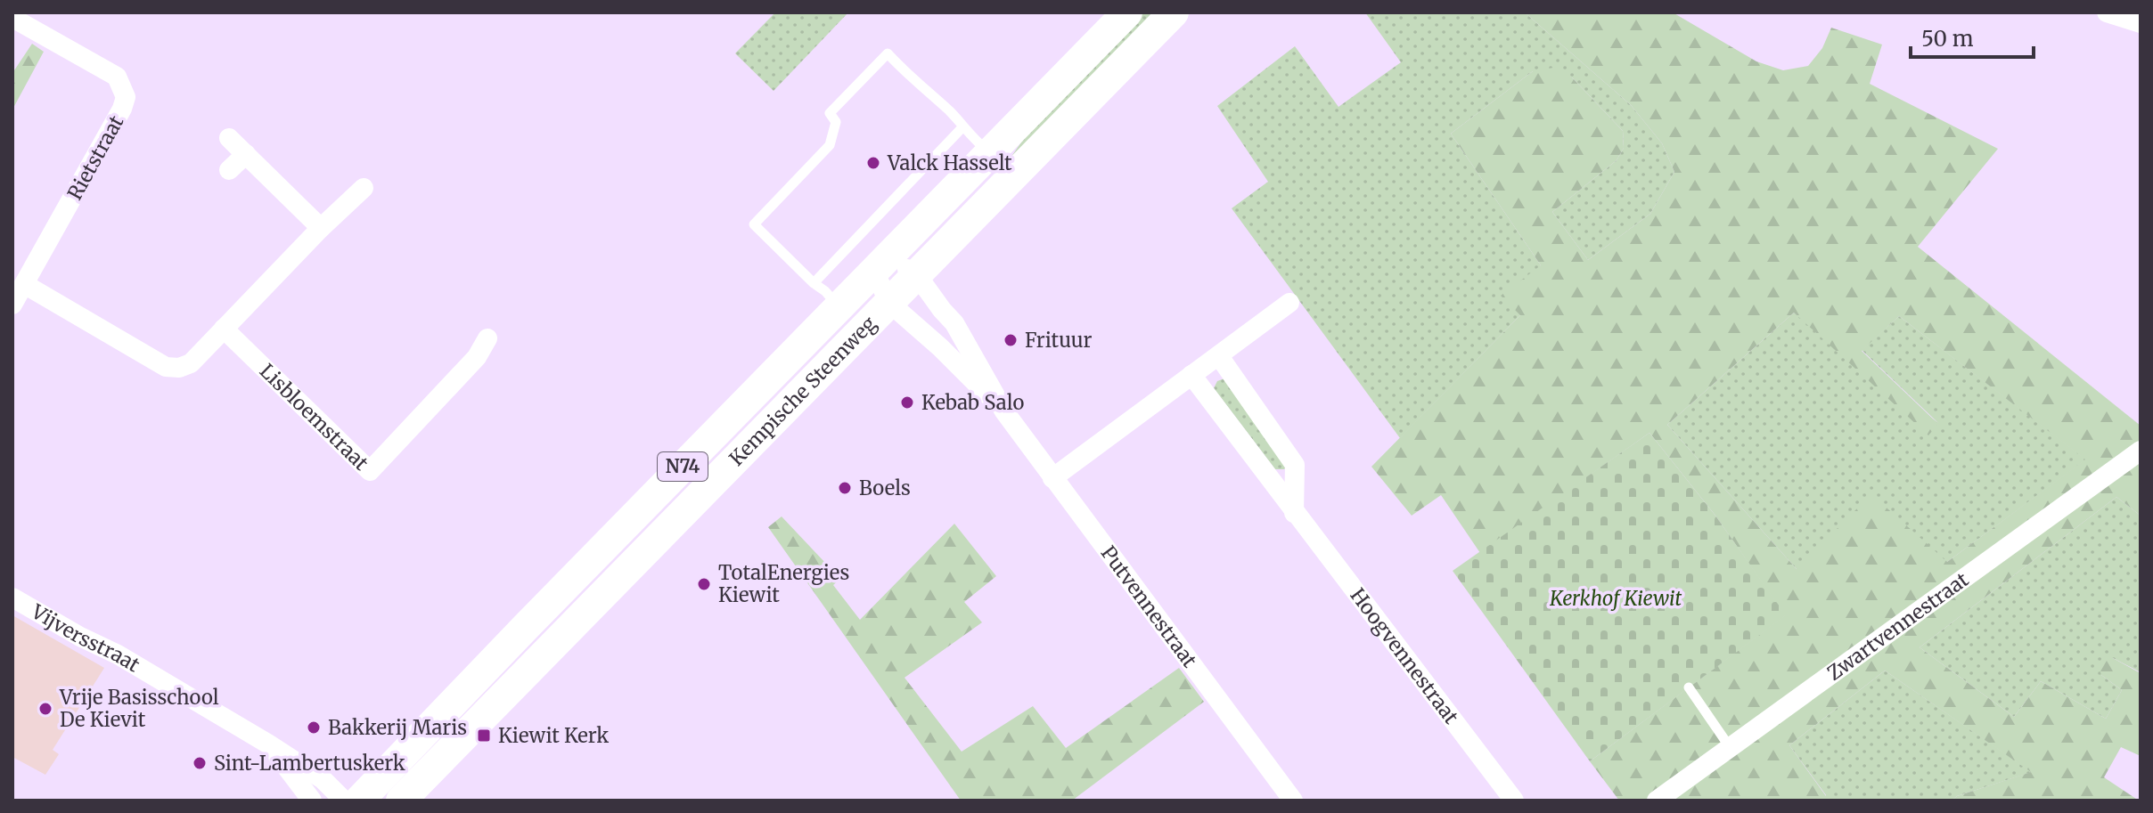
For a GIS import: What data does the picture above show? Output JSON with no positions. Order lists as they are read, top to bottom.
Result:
{
  "streets": {
    "main road": ["Kempische Steenweg", "N74"],
    "street": [
      "Rietstraat",
      "Lisbloemstraat",
      "Putvennestraat",
      "Zwartvennestraat",
      "Vijversstraat",
      "Hoogvennestraat"
    ]
  },
  "crossings": [
    ["Kempische Steenweg", "Putvennestraat"]
  ],
  "parks": ["Kerkhof Kiewit"],
  "places": {
    "other": [
      "Valck Hasselt",
      "Frituur",
      "Kebab Salo",
      "Boels",
      "TotalEnergies Kiewit",
      "Vrije Basisschool De Kievit",
      "Bakkerij Maris",
      "Sint-Lambertuskerk"
    ],
    "transit": ["Kiewit Kerk"]
  },
  "scale_bar": "50 m"
}
